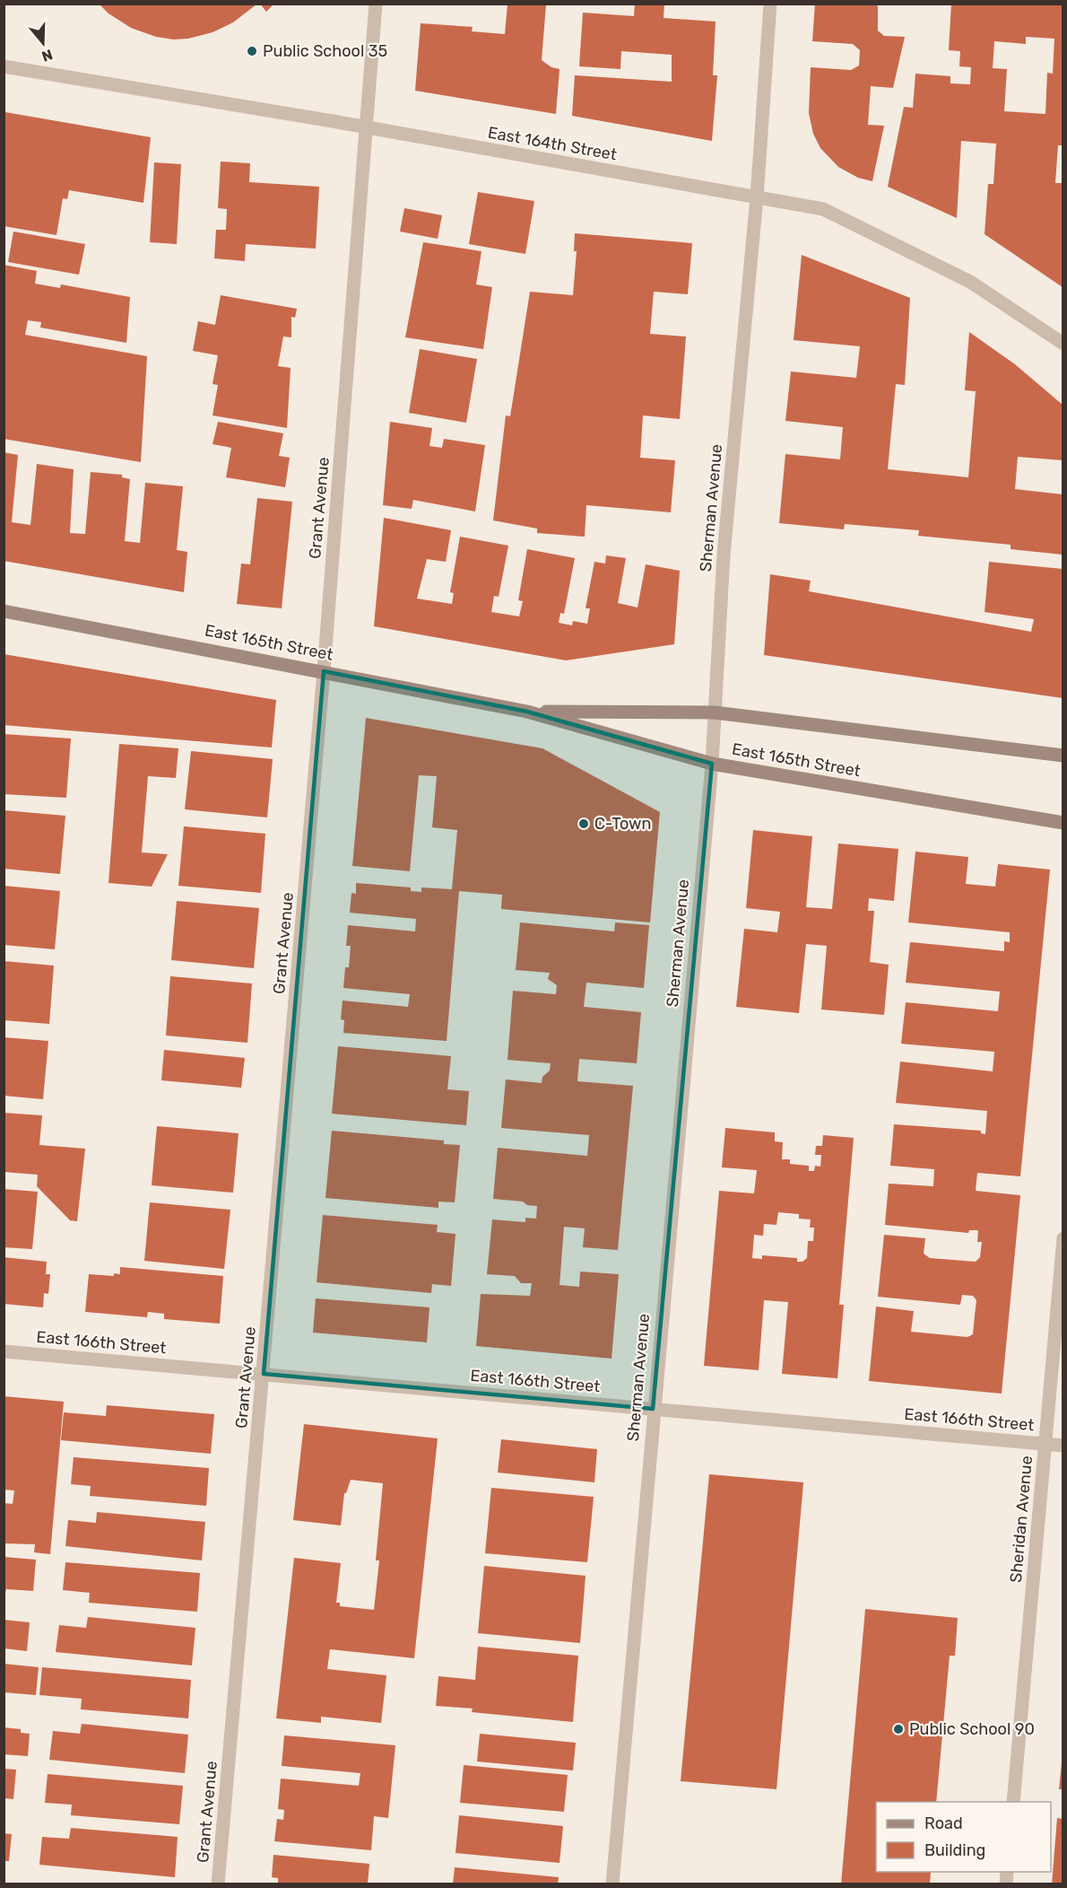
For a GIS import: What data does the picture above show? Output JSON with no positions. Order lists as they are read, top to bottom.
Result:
{
  "streets": {
    "street": [
      "East 164th Street",
      "Grant Avenue",
      "Sherman Avenue",
      "East 165th Street",
      "East 166th Street",
      "Sheridan Avenue"
    ]
  },
  "crossings": [
    ["East 164th Street", "Grant Avenue"],
    ["East 164th Street", "Sherman Avenue"],
    ["Grant Avenue", "East 165th Street"],
    ["Grant Avenue", "East 166th Street"],
    ["Sherman Avenue", "East 165th Street"],
    ["Sherman Avenue", "East 166th Street"],
    ["East 166th Street", "Sheridan Avenue"]
  ],
  "places": ["Public School 35", "C-Town", "Public School 90"],
  "legend": ["Road", "Building"],
  "north": "bottom"
}
